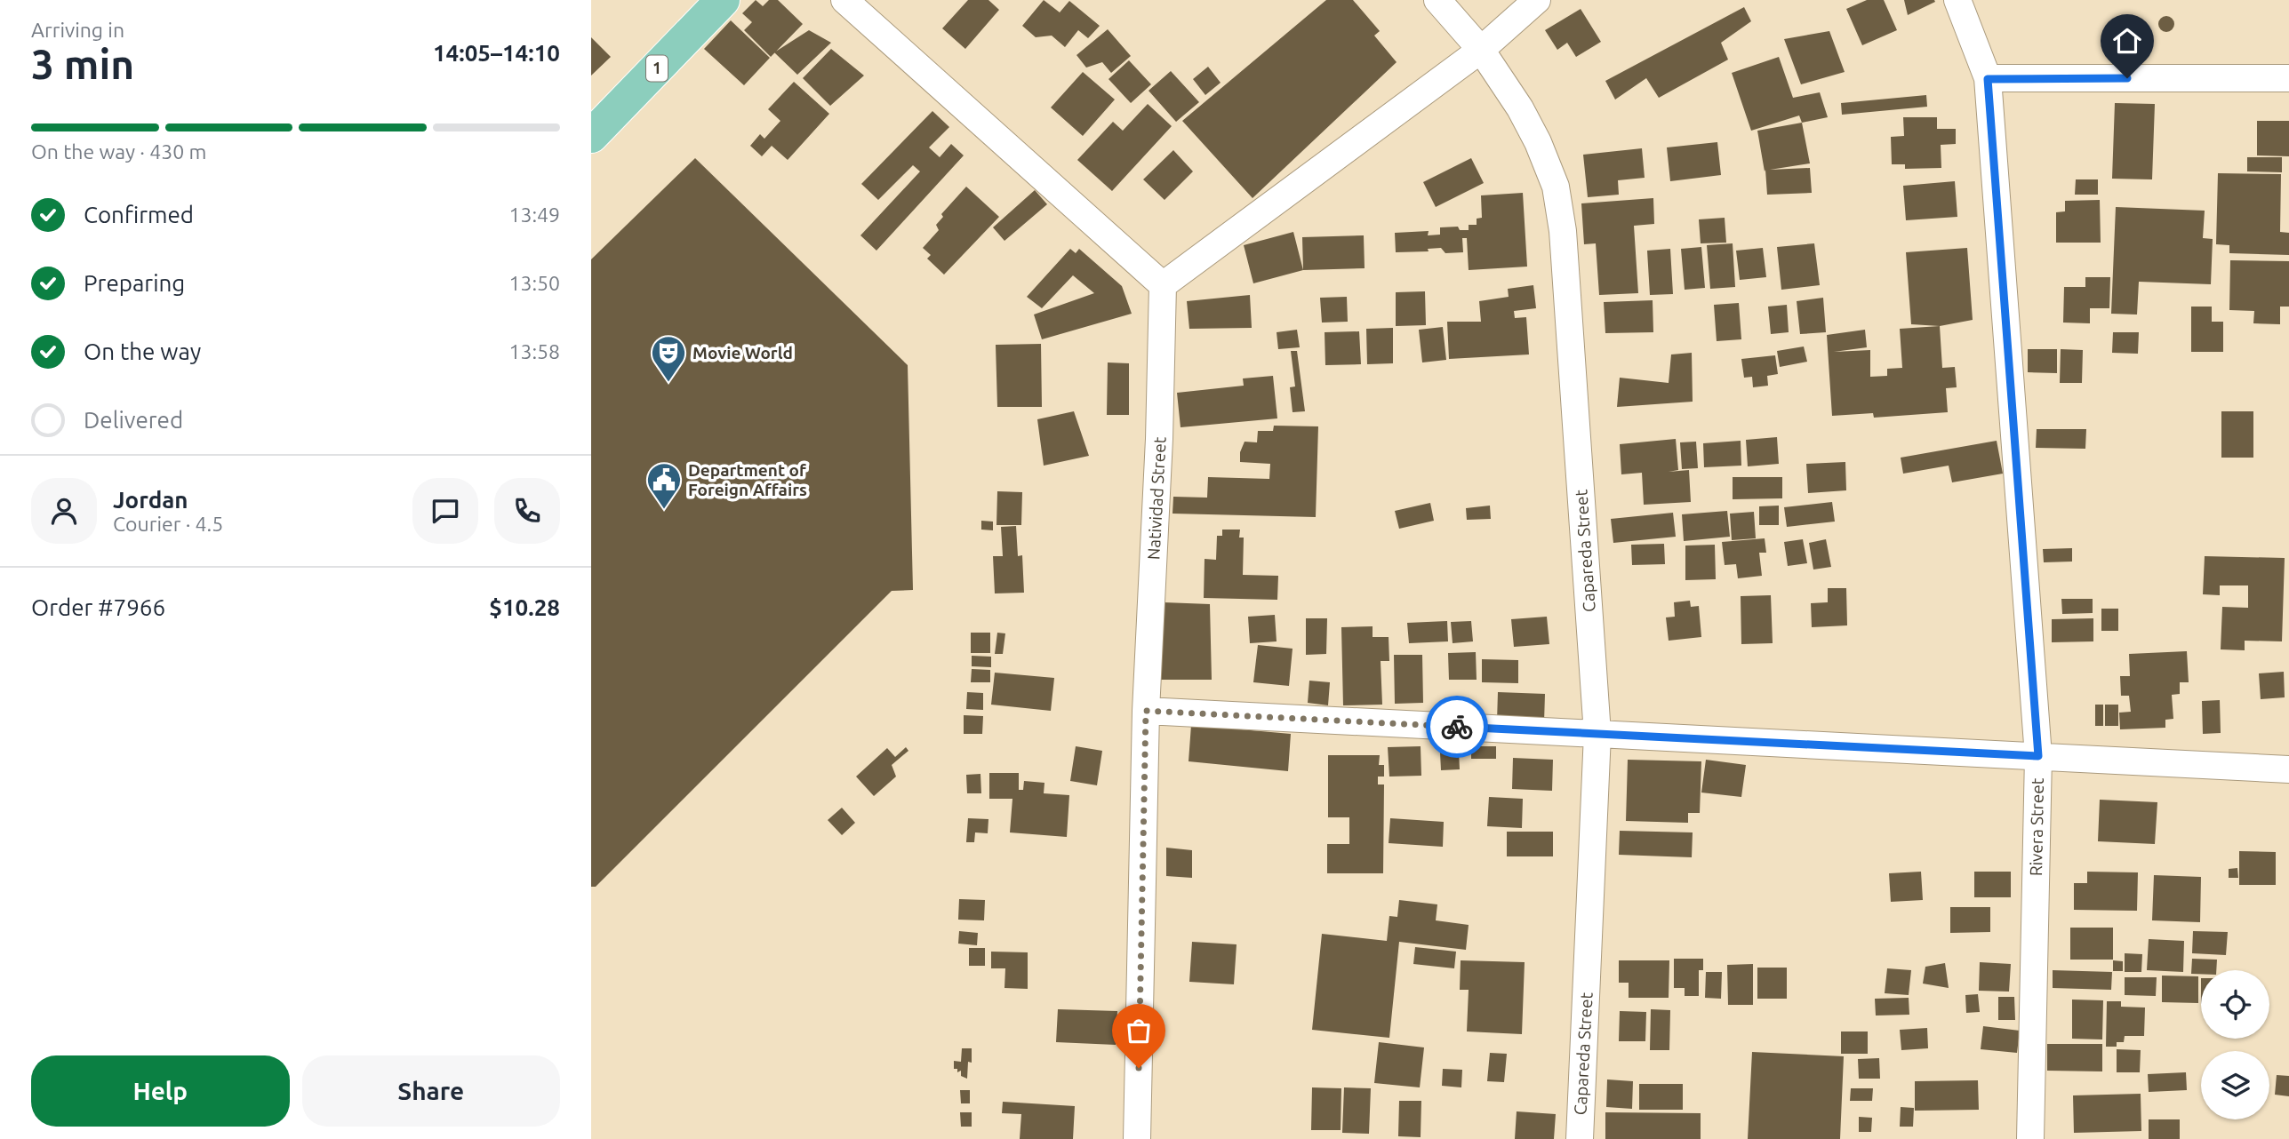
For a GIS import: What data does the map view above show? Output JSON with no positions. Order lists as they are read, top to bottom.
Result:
{
  "streets": {
    "main road": ["1"],
    "street": ["Natividad Street", "Capareda Street", "Rivera Street"]
  },
  "places": {
    "theatre": ["Movie World"],
    "public building": ["Department of Foreign Affairs"]
  },
  "page": {
    "heading": ["3 min", "Arriving in", "14:05–14:10"],
    "panel": [
      "Jordan",
      "Courier · 4.5",
      "Order #7966",
      "$10.28"
    ],
    "bar": "On the way · 430 m",
    "list": [
      ["Confirmed", "13:49"],
      ["Preparing", "13:50"],
      ["On the way", "13:58"],
      "Delivered"
    ],
    "buttons": ["Help", "Share"]
  }
}
